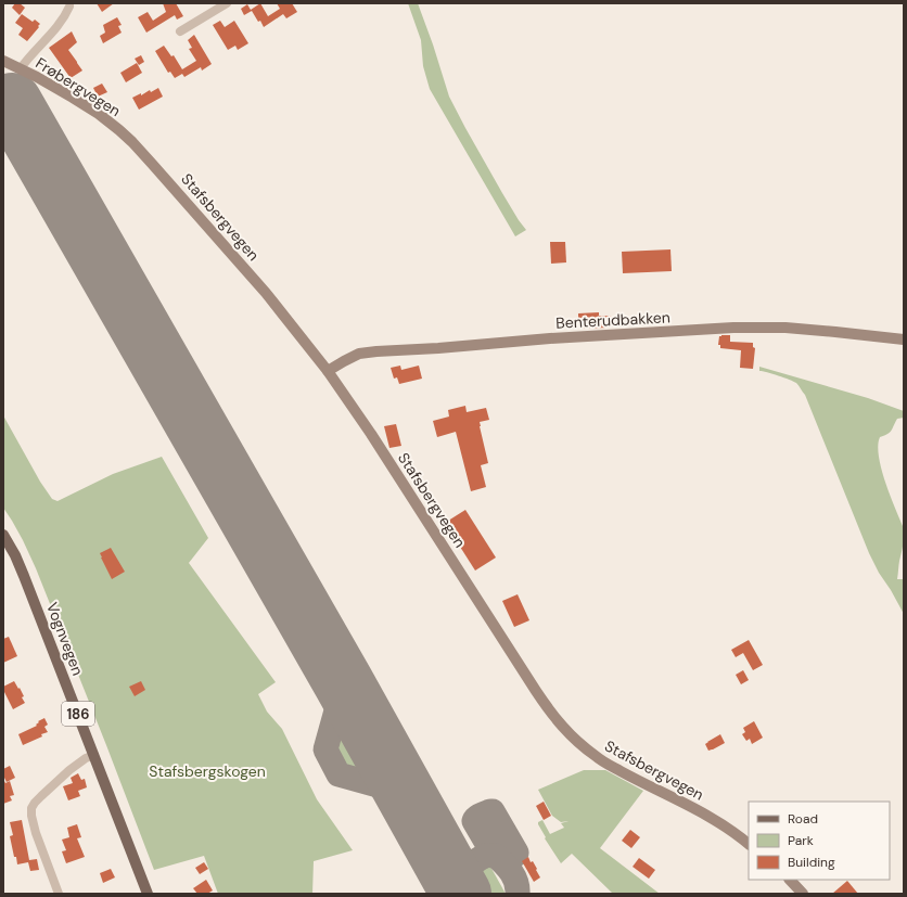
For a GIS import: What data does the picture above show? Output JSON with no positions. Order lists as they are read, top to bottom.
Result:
{
  "streets": {
    "main road": [
      "Frøbergvegen",
      "Stafsbergvegen",
      "Benterudbakken",
      "Vognvegen",
      "186"
    ]
  },
  "crossings": [
    ["Frøbergvegen", "Stafsbergvegen"],
    ["Stafsbergvegen", "Benterudbakken"]
  ],
  "parks": ["Stafsbergskogen"],
  "legend": ["Road", "Park", "Building"]
}
